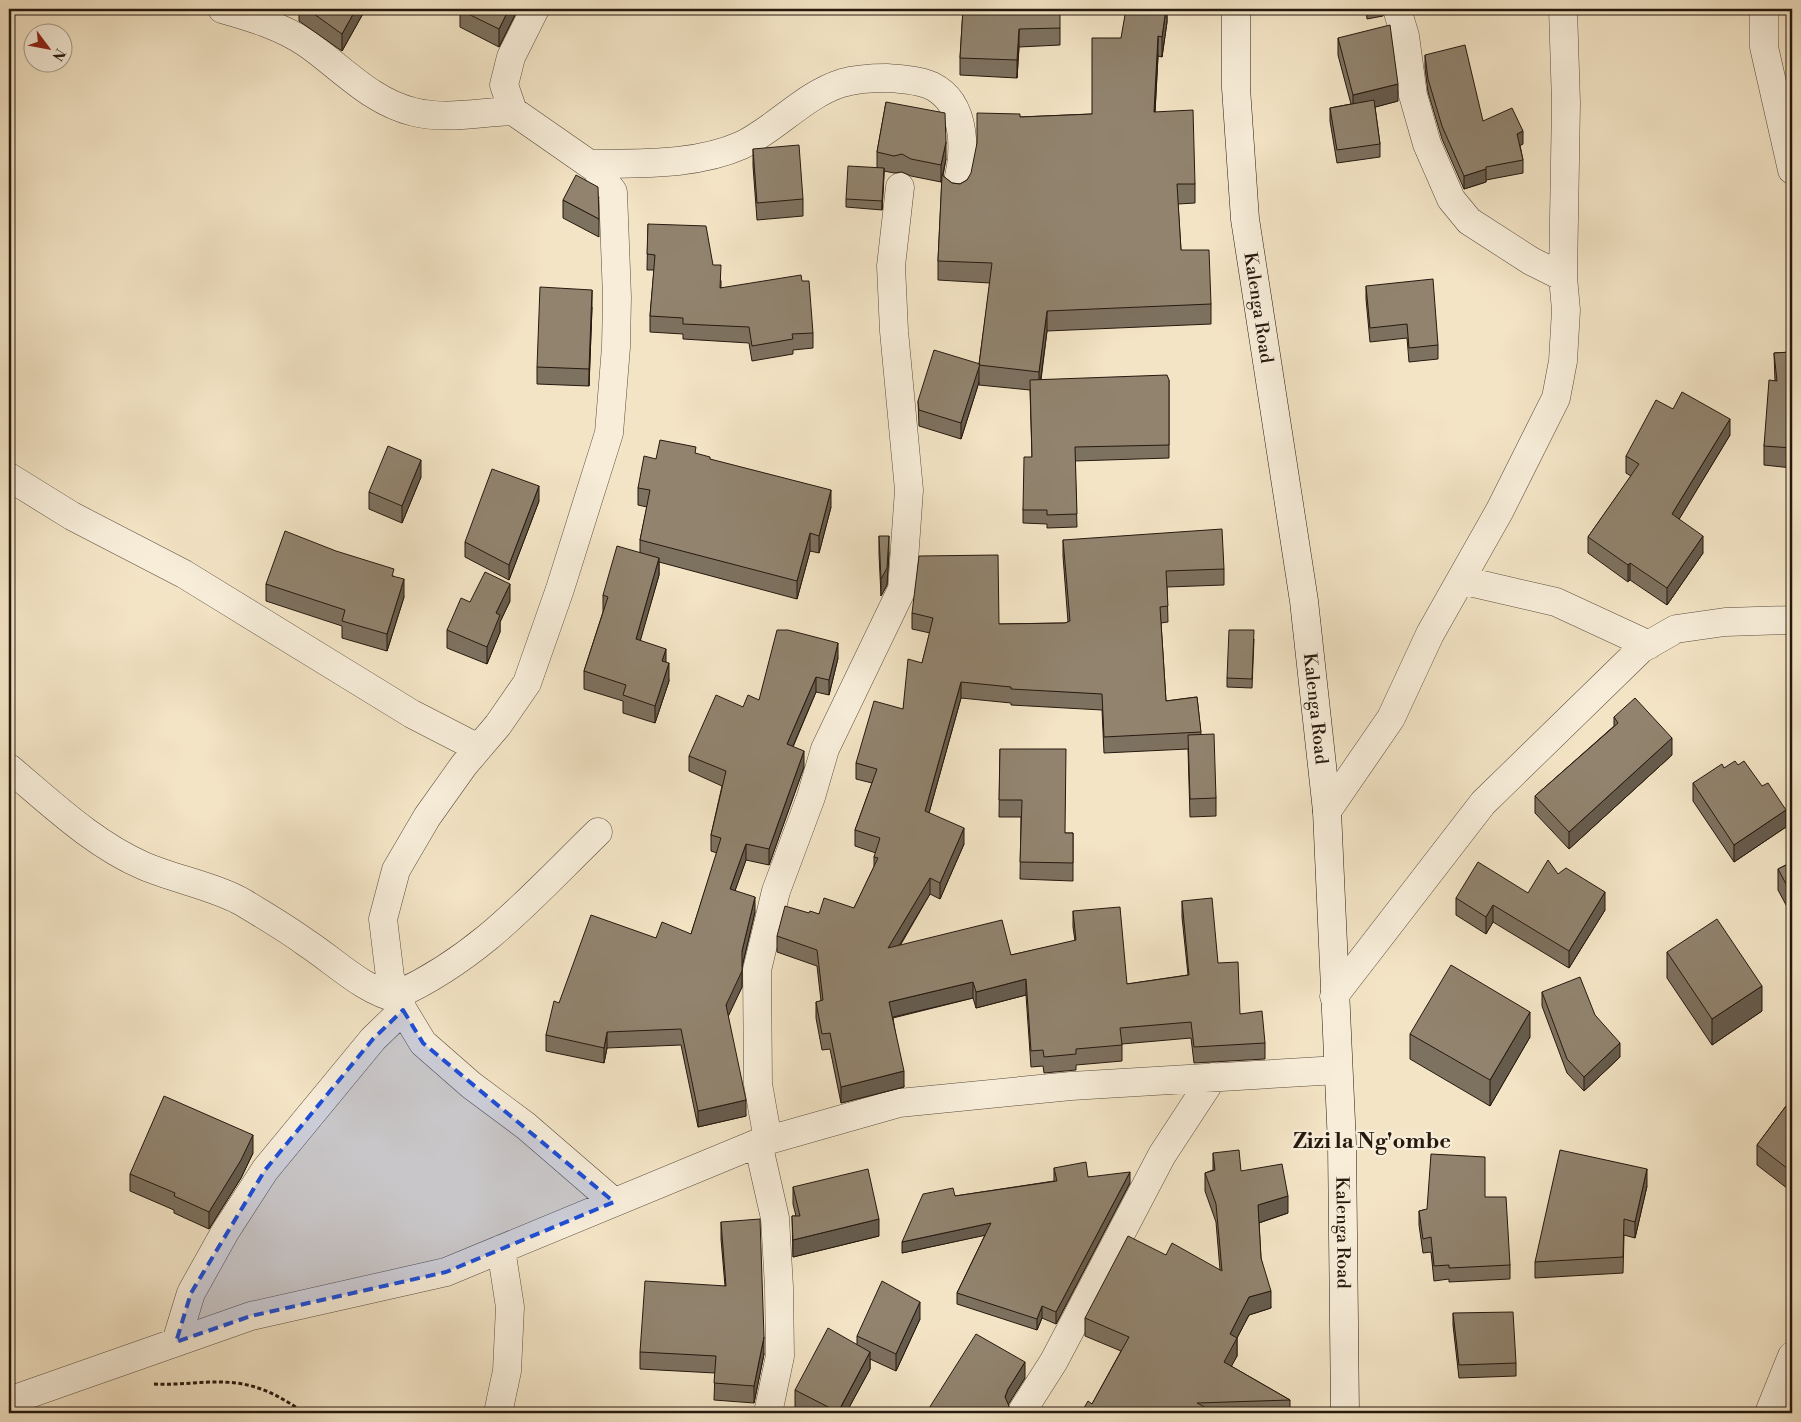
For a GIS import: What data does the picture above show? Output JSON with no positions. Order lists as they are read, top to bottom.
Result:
{
  "streets": {
    "street": ["Kalenga Road"]
  },
  "districts": ["Zizi la Ng'ombe"],
  "north": "bottom right"
}
